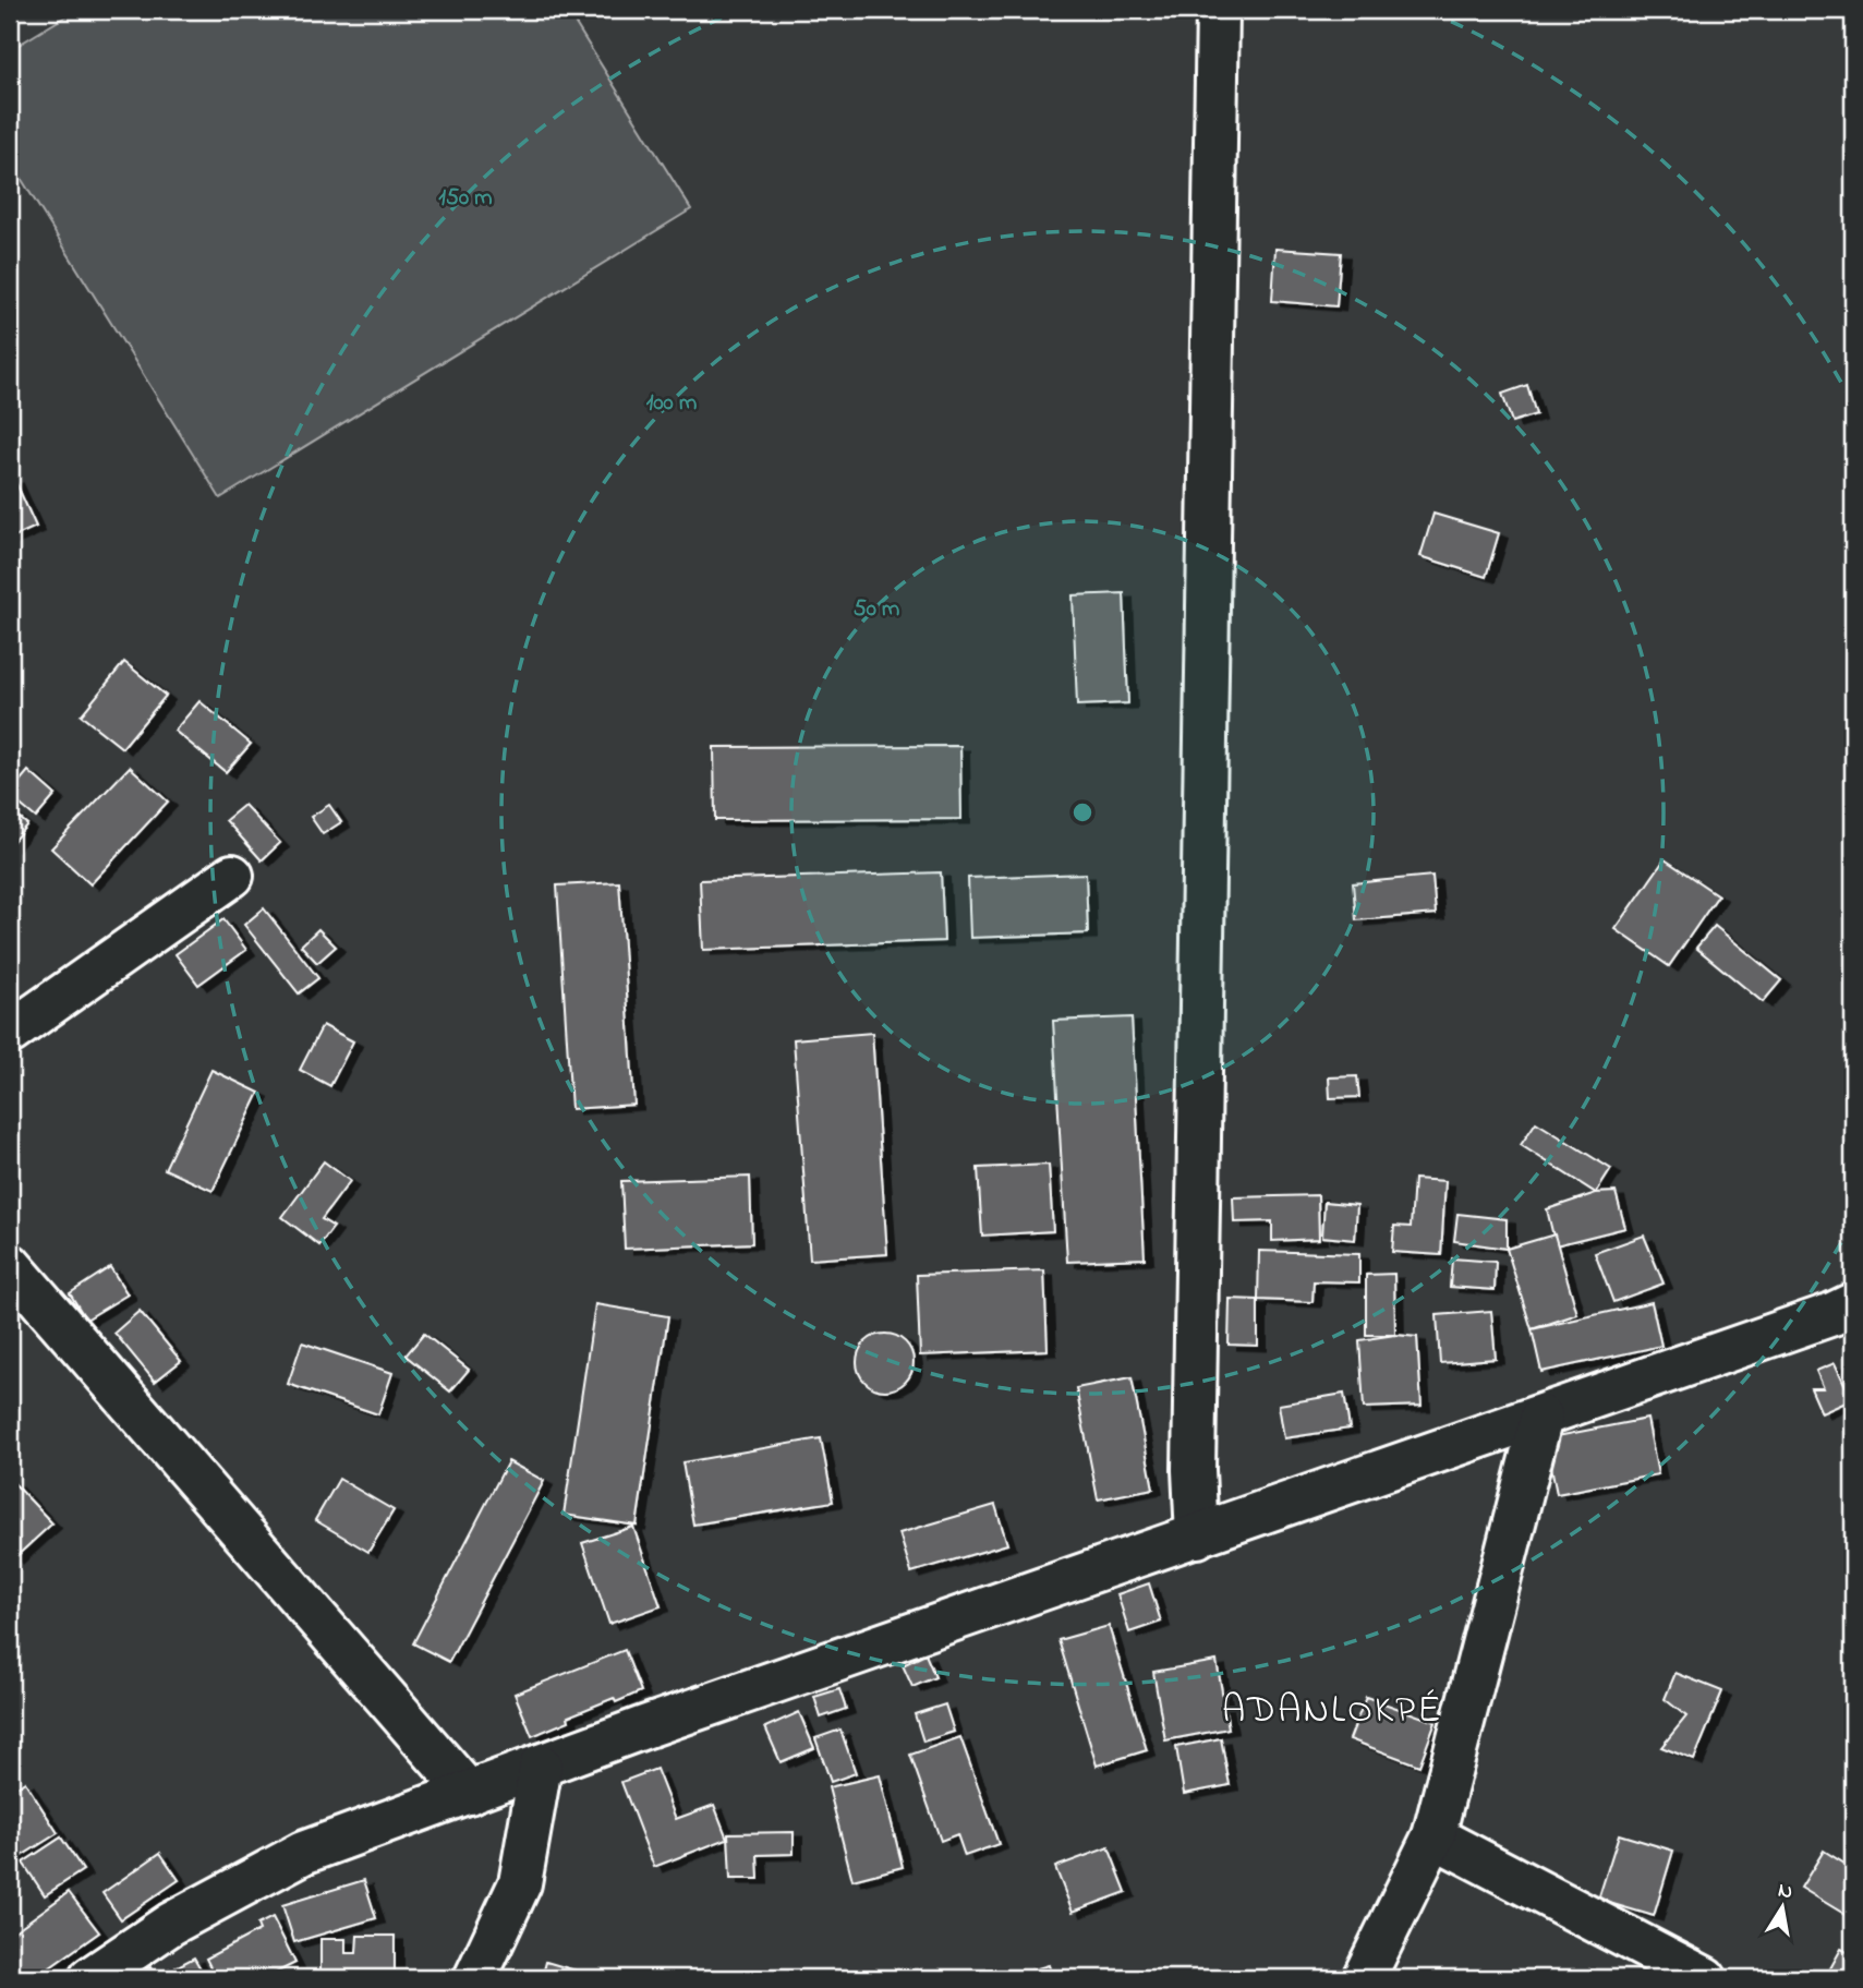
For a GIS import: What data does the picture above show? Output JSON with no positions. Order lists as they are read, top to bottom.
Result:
{
  "districts": ["ADANLOKPÉ"],
  "north": "top",
  "rings": ["150 m", "100 m", "50 m"]
}
